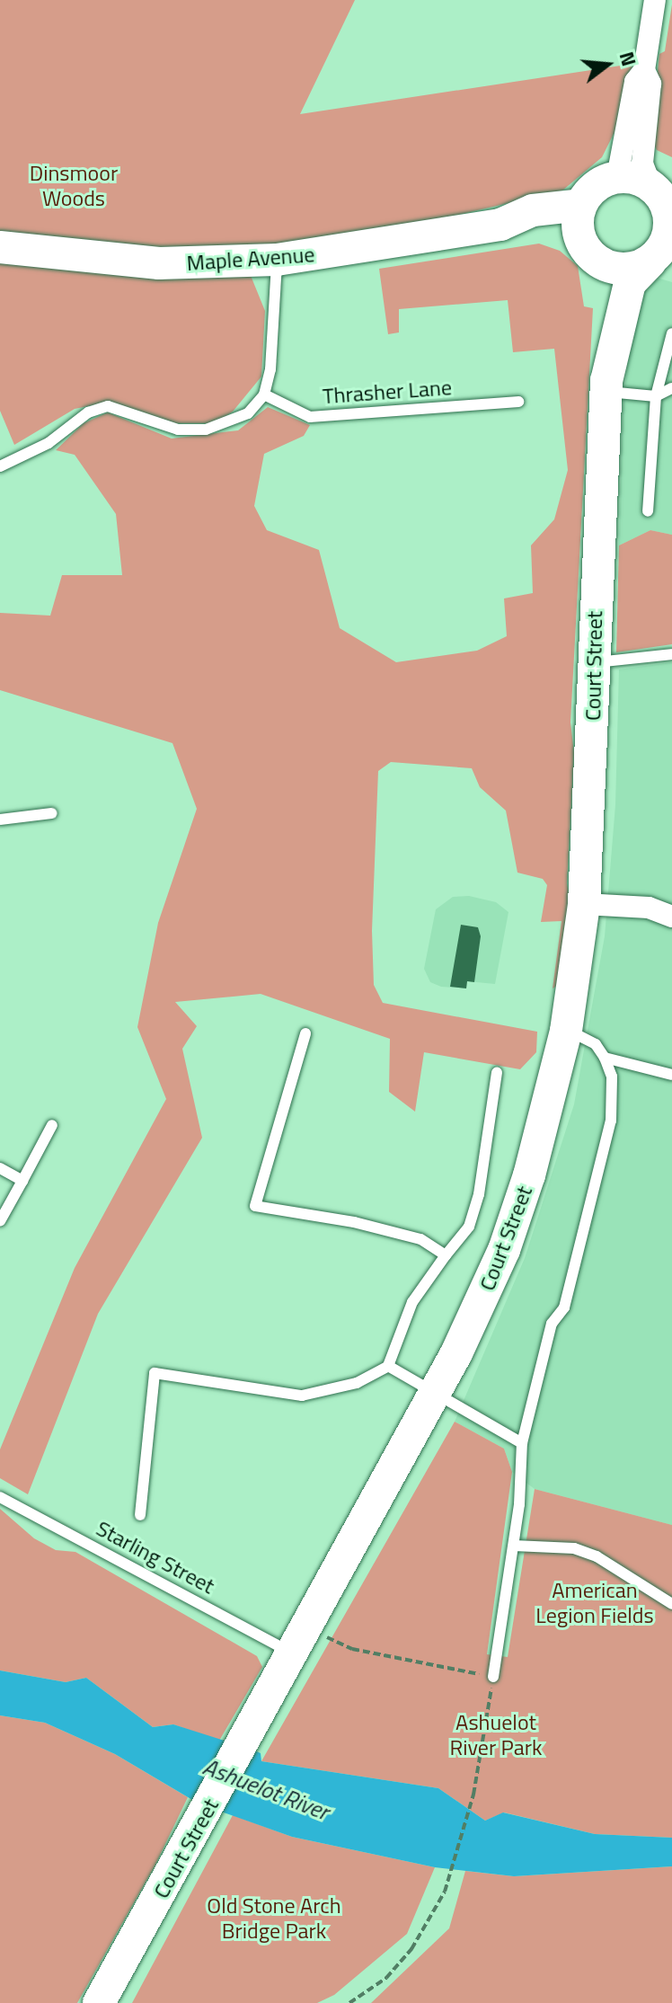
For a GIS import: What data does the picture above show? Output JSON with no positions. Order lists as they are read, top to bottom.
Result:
{
  "streets": {
    "main road": ["Maple Avenue", "Court Street"],
    "lane": ["Thrasher Lane", "Starling Street"]
  },
  "crossings": [
    ["Maple Avenue", "Court Street"],
    ["Court Street", "Starling Street"]
  ],
  "water": ["Ashuelot River"],
  "parks": [
    "Dinsmoor Woods",
    "American Legion Fields",
    "Ashuelot River Park",
    "Old Stone Arch Bridge Park"
  ],
  "north": "right"
}
